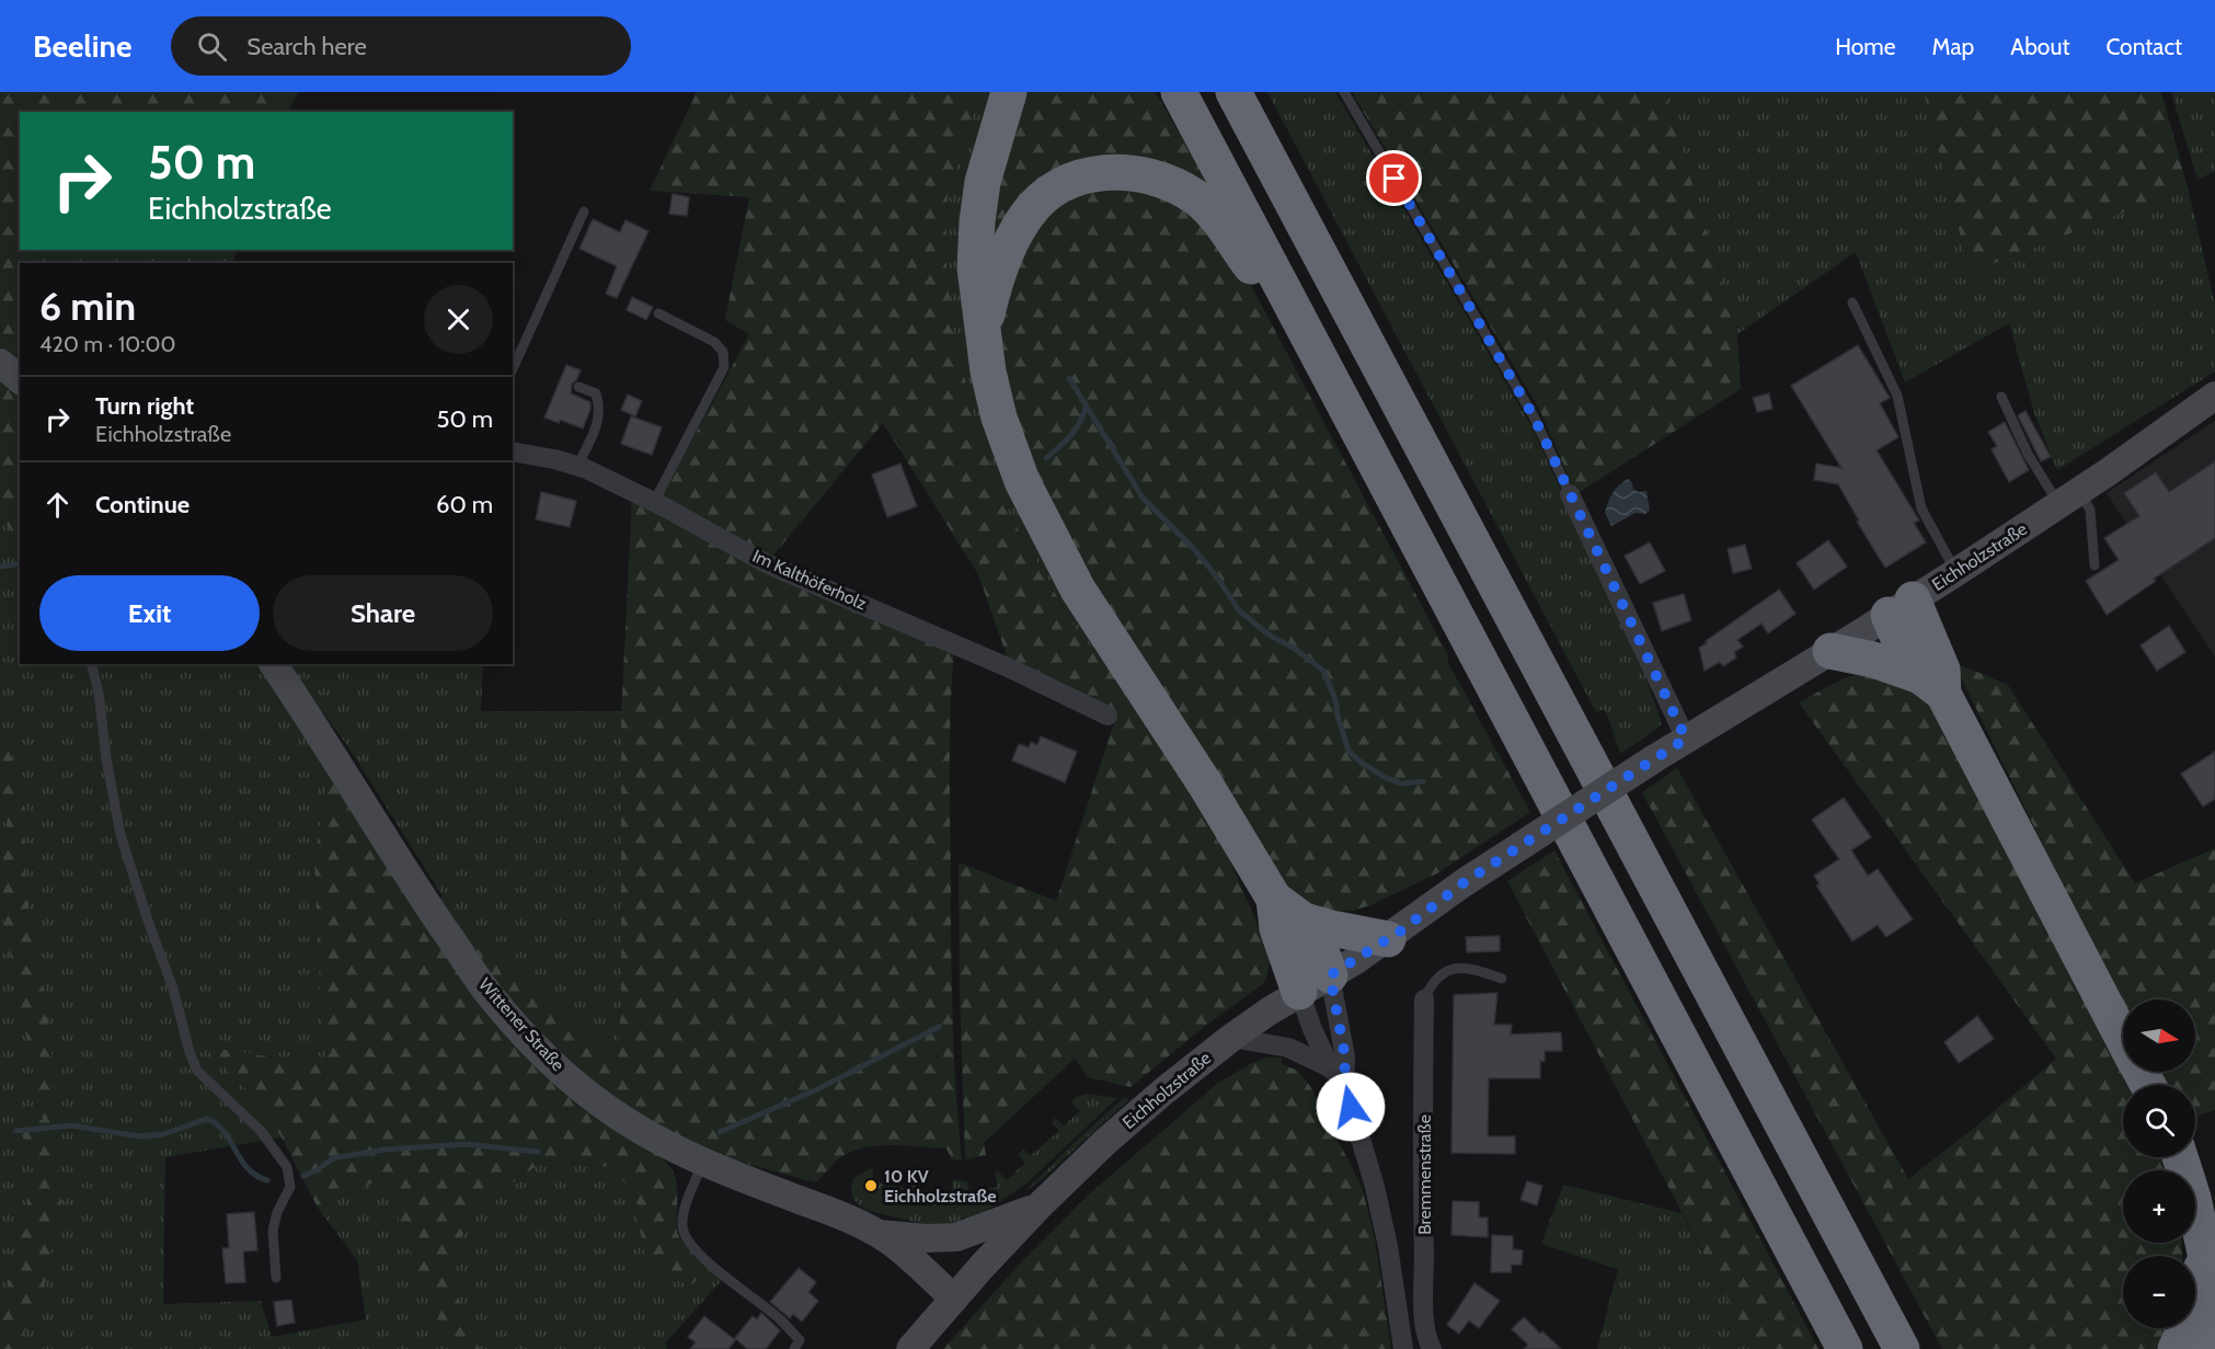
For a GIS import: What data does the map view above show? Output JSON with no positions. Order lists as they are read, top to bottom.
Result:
{
  "streets": {
    "main road": ["Eichholzstraße", "Wittener Straße"],
    "street": ["Im Kalthöferholz", "Bremmenstraße"]
  },
  "crossings": [
    ["Eichholzstraße", "Wittener Straße"]
  ],
  "places": ["10 KV Eichholzstraße"],
  "north": "right",
  "page": {
    "header": "Beeline",
    "search": "Search here",
    "nav": [
      "Home",
      "Map",
      "About",
      "Contact"
    ],
    "turn": ["50 m", "Eichholzstraße"],
    "heading": ["6 min", "420 m · 10:00"],
    "list": [
      {
        "name": "Turn right",
        "note": "Eichholzstraße",
        "value": "50 m"
      },
      {
        "name": "Continue",
        "value": "60 m"
      }
    ],
    "buttons": ["Exit", "Share"],
    "map_buttons": ["+", "−"]
  }
}
